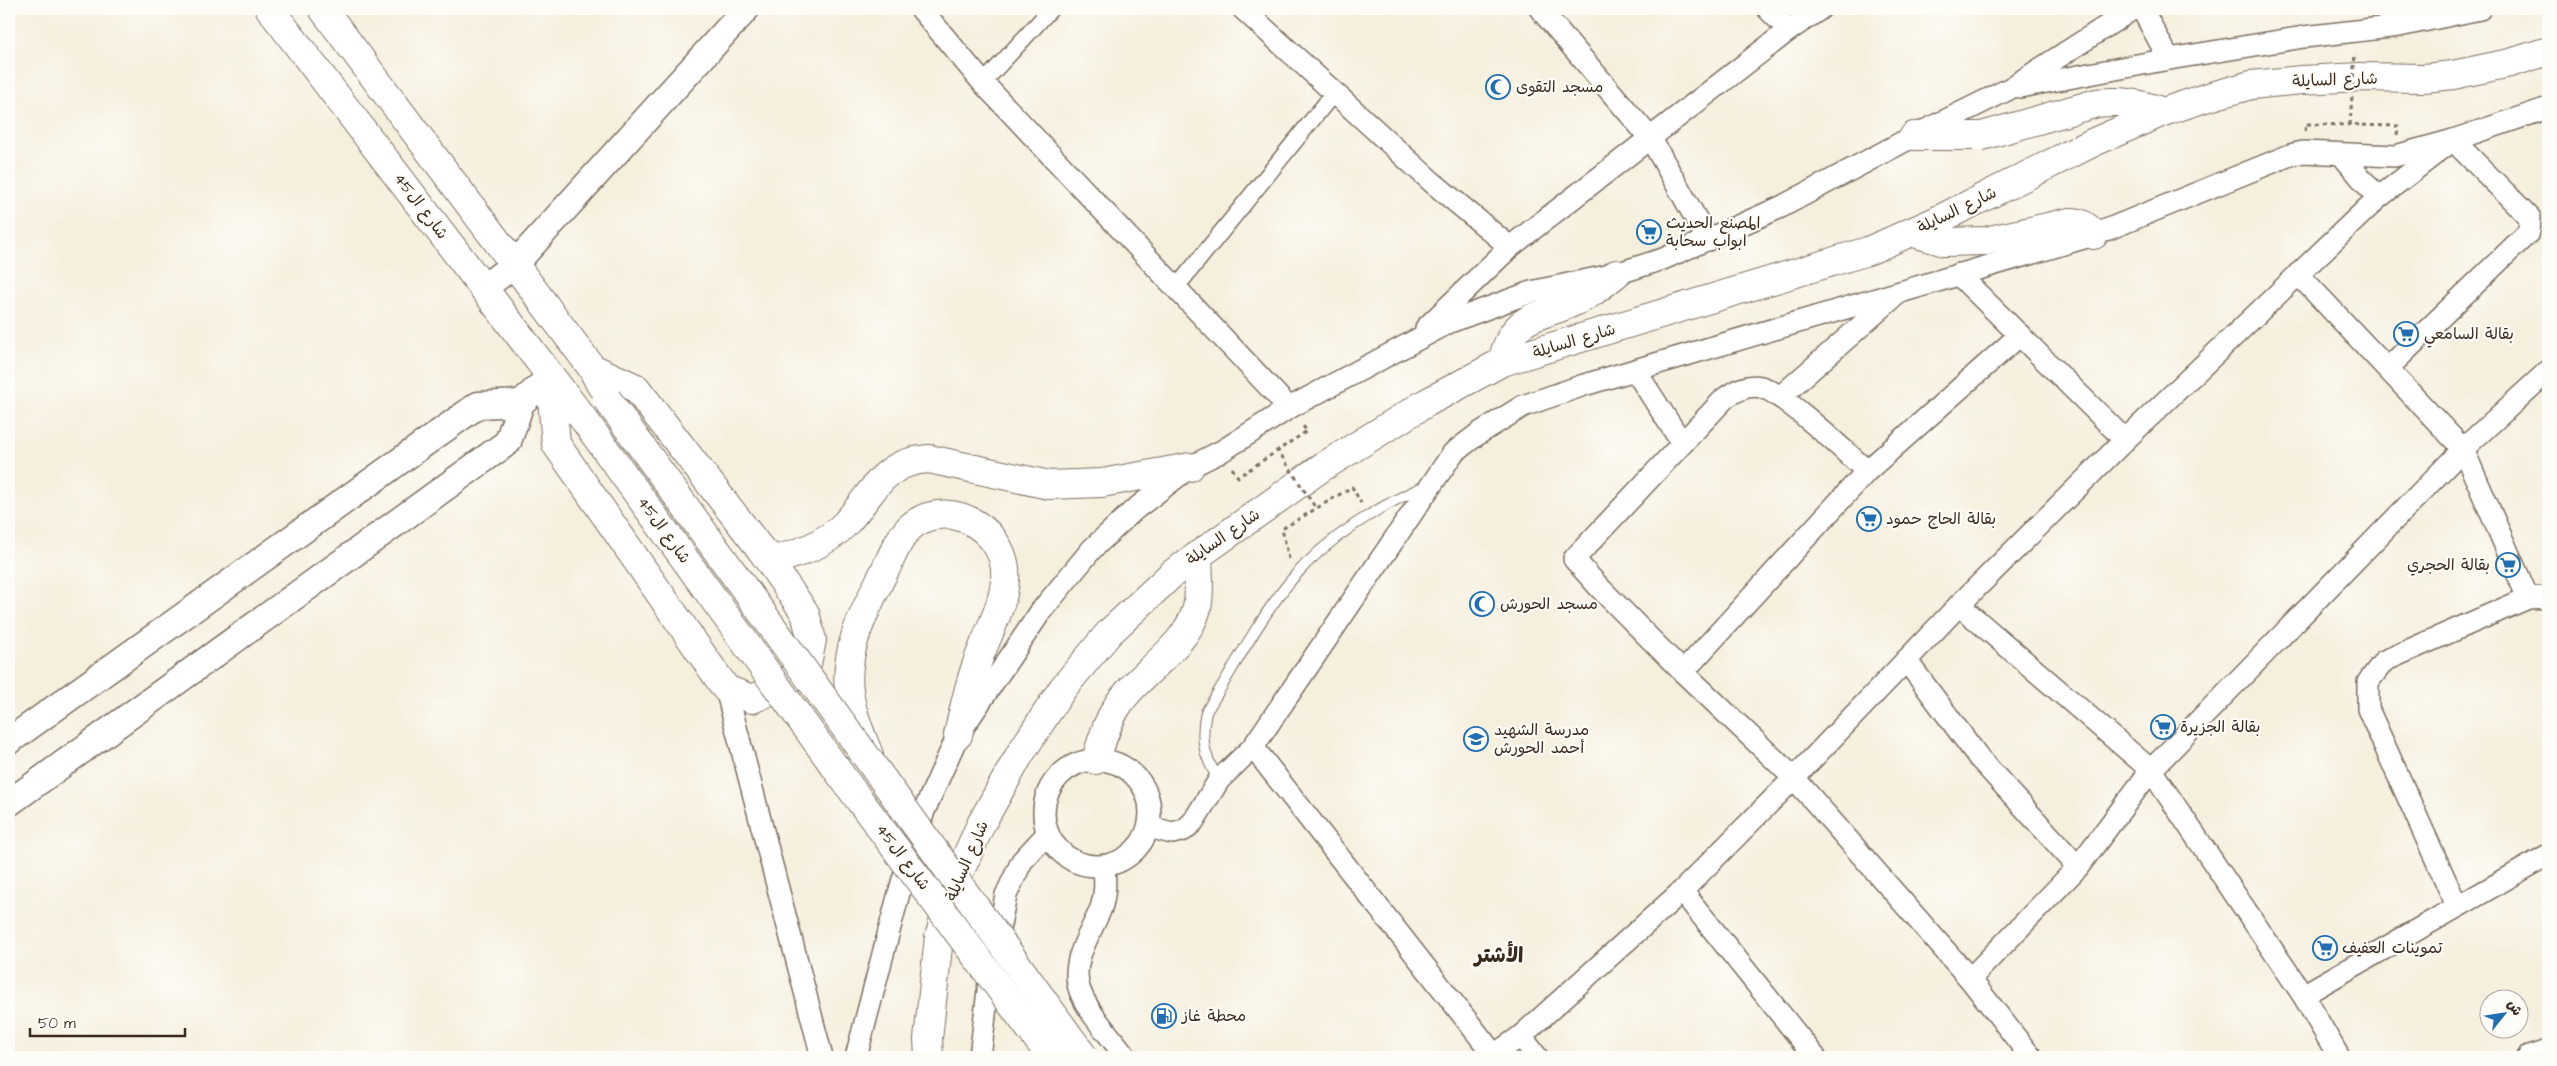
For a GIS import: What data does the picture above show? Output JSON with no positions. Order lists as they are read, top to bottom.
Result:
{
  "streets": {
    "main road": ["شارع السايلة", "شارع ال45"]
  },
  "districts": ["الأشتر"],
  "places": {
    "mosque": ["مسجد التقوى", "مسجد الحورش"],
    "supermarket": [
      "المصنع الحديث ابواب سحابة",
      "بقالة السامعي",
      "بقالة الحاج حمود",
      "بقالة الحجري",
      "بقالة الجزيرة",
      "تموينات العفيف"
    ],
    "school or university": ["مدرسة الشهيد أحمد الحورش"],
    "fuel station": ["محطة غاز"]
  },
  "scale_bar": "50 m",
  "north": "top right"
}
